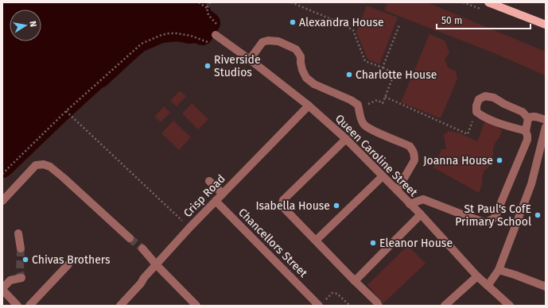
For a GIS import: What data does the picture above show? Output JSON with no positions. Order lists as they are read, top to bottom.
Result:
{
  "streets": {
    "street": ["Queen Caroline Street", "Crisp Road", "Chancellors Street"]
  },
  "crossings": [
    ["Queen Caroline Street", "Crisp Road"],
    ["Crisp Road", "Chancellors Street"]
  ],
  "places": [
    "Alexandra House",
    "Riverside Studios",
    "Charlotte House",
    "Joanna House",
    "Isabella House",
    "St Paul's CofE Primary School",
    "Eleanor House",
    "Chivas Brothers"
  ],
  "scale_bar": "50 m",
  "north": "right"
}
